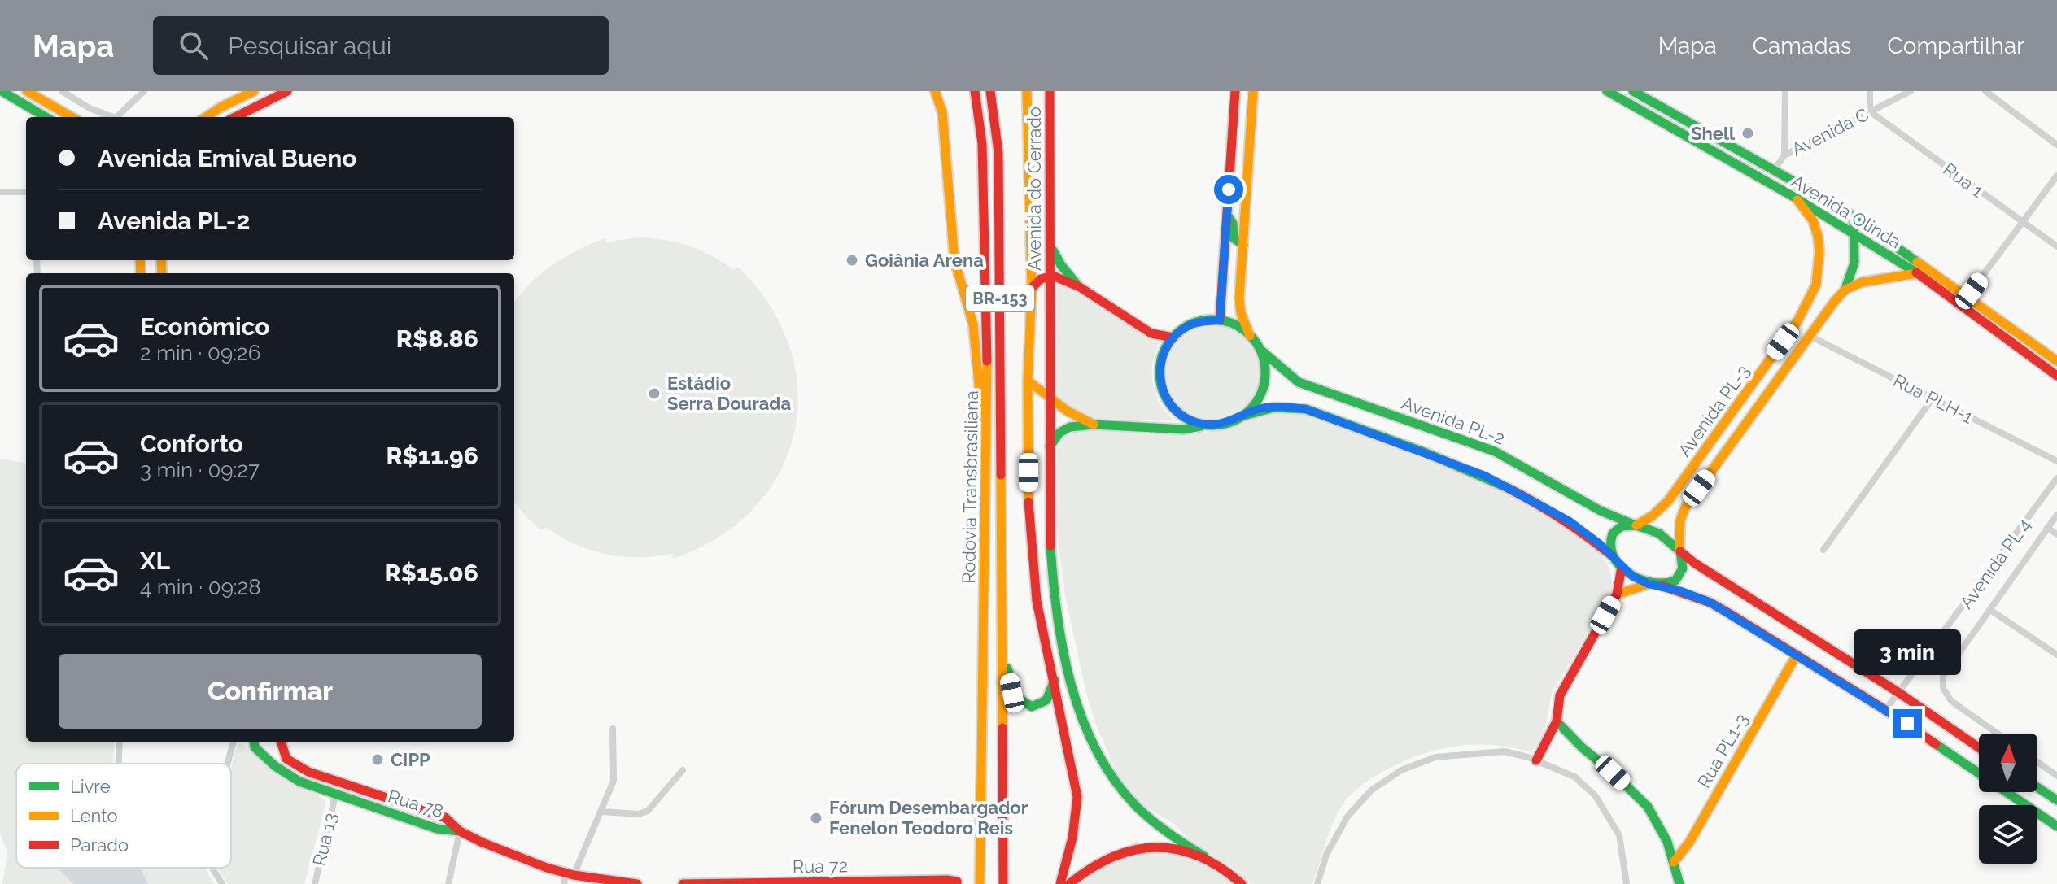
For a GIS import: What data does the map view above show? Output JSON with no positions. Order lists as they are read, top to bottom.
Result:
{
  "streets": {
    "main road": [
      "Avenida do Cerrado",
      "Avenida Olinda",
      "BR-153",
      "Avenida PL-3",
      "Avenida PL-2",
      "Rodovia Transbrasiliana",
      "Rua PL1-3",
      "Rua 78",
      "Rua 72"
    ],
    "street": [
      "Avenida C",
      "Rua 1",
      "Rua PLH-1",
      "Avenida PL 4",
      "Rua 13"
    ]
  },
  "crossings": [
    ["Avenida C", "Rua 1"],
    ["Avenida C", "Avenida Olinda"],
    ["Avenida Olinda", "Avenida PL-3"],
    ["Rua PLH-1", "Avenida PL-3"],
    ["Avenida PL-3", "Avenida PL-2"],
    ["Rua 78", "Rua 13"]
  ],
  "places": [
    "Shell",
    "Goiânia Arena",
    "Estádio Serra Dourada",
    "CIPP",
    "Fórum Desembargador Fenelon Teodoro Reis"
  ],
  "legend": ["Livre", "Lento", "Parado"],
  "north": "top",
  "page": {
    "header": "Mapa",
    "search": "Pesquisar aqui",
    "nav": ["Mapa", "Camadas", "Compartilhar"],
    "banner": ["Avenida Emival Bueno", "Avenida PL-2"],
    "list": [
      {
        "name": "Econômico",
        "note": "2 min · 09:26",
        "value": "R$8.86"
      },
      {
        "name": "Conforto",
        "note": "3 min · 09:27",
        "value": "R$11.96"
      },
      {
        "name": "XL",
        "note": "4 min · 09:28",
        "value": "R$15.06"
      }
    ],
    "bubble": "3 min",
    "buttons": "Confirmar"
  }
}
